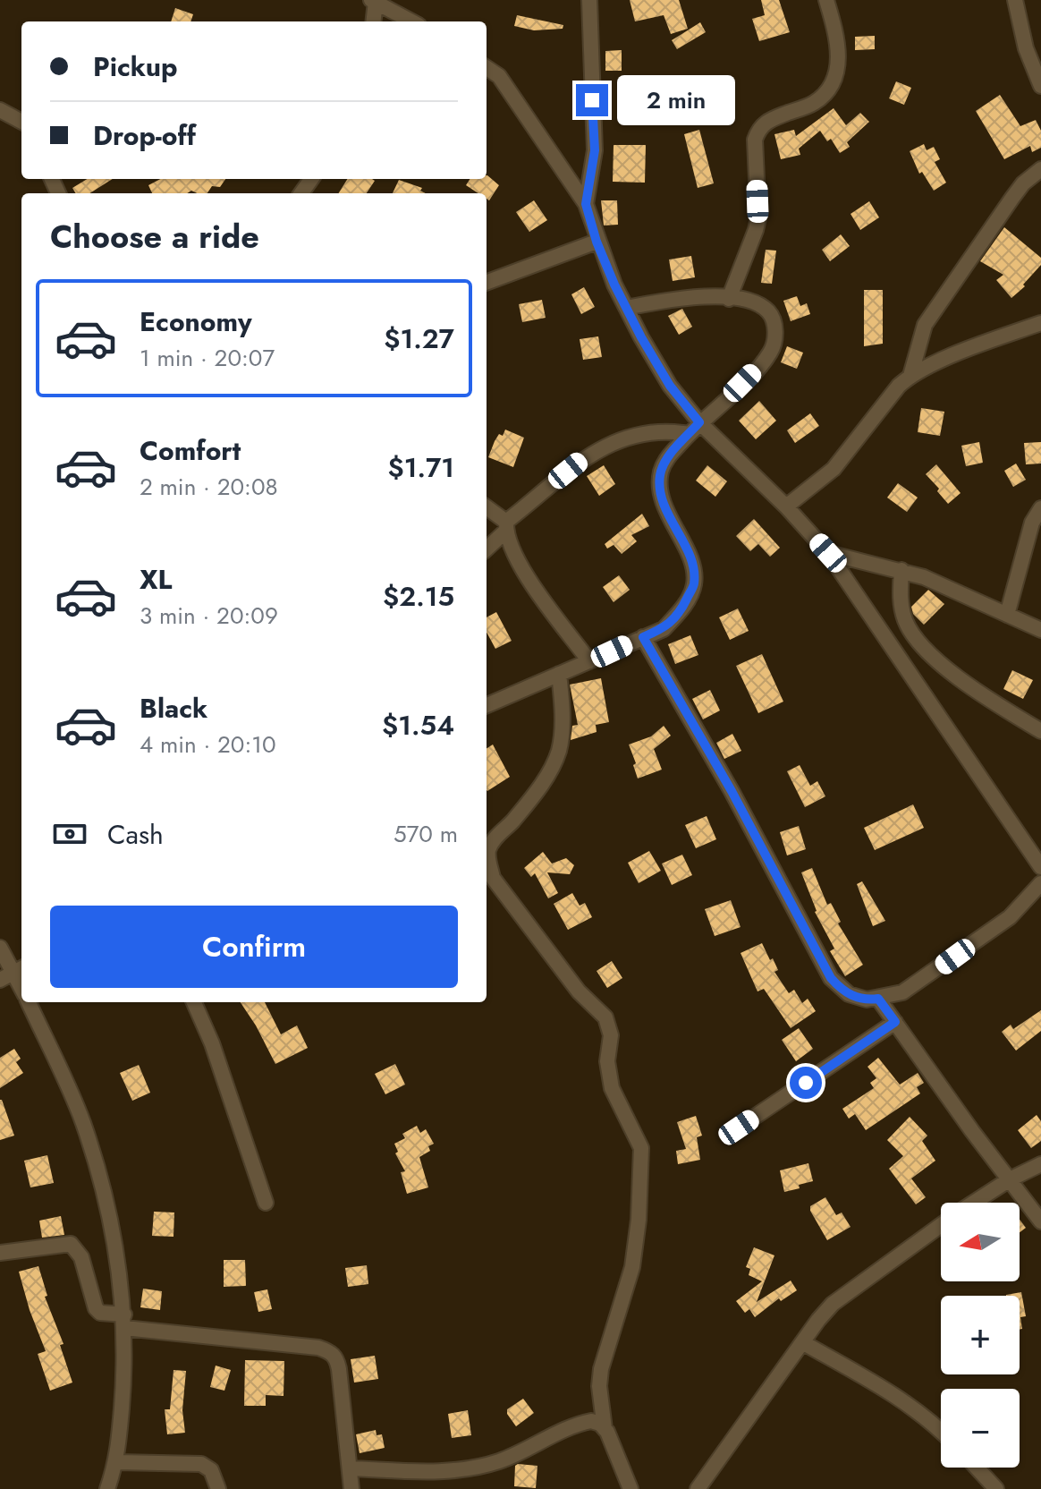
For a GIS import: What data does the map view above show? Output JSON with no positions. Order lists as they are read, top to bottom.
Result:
{
  "north": "left",
  "page": {
    "banner": ["Pickup", "Drop-off"],
    "bubble": "2 min",
    "heading": "Choose a ride",
    "list": [
      {
        "name": "Economy",
        "note": "1 min · 20:07",
        "value": "$1.27"
      },
      {
        "name": "Comfort",
        "note": "2 min · 20:08",
        "value": "$1.71"
      },
      {
        "name": "XL",
        "note": "3 min · 20:09",
        "value": "$2.15"
      },
      {
        "name": "Black",
        "note": "4 min · 20:10",
        "value": "$1.54"
      }
    ],
    "pay": ["Cash", "570 m"],
    "buttons": "Confirm",
    "map_buttons": ["+", "−"]
  }
}
